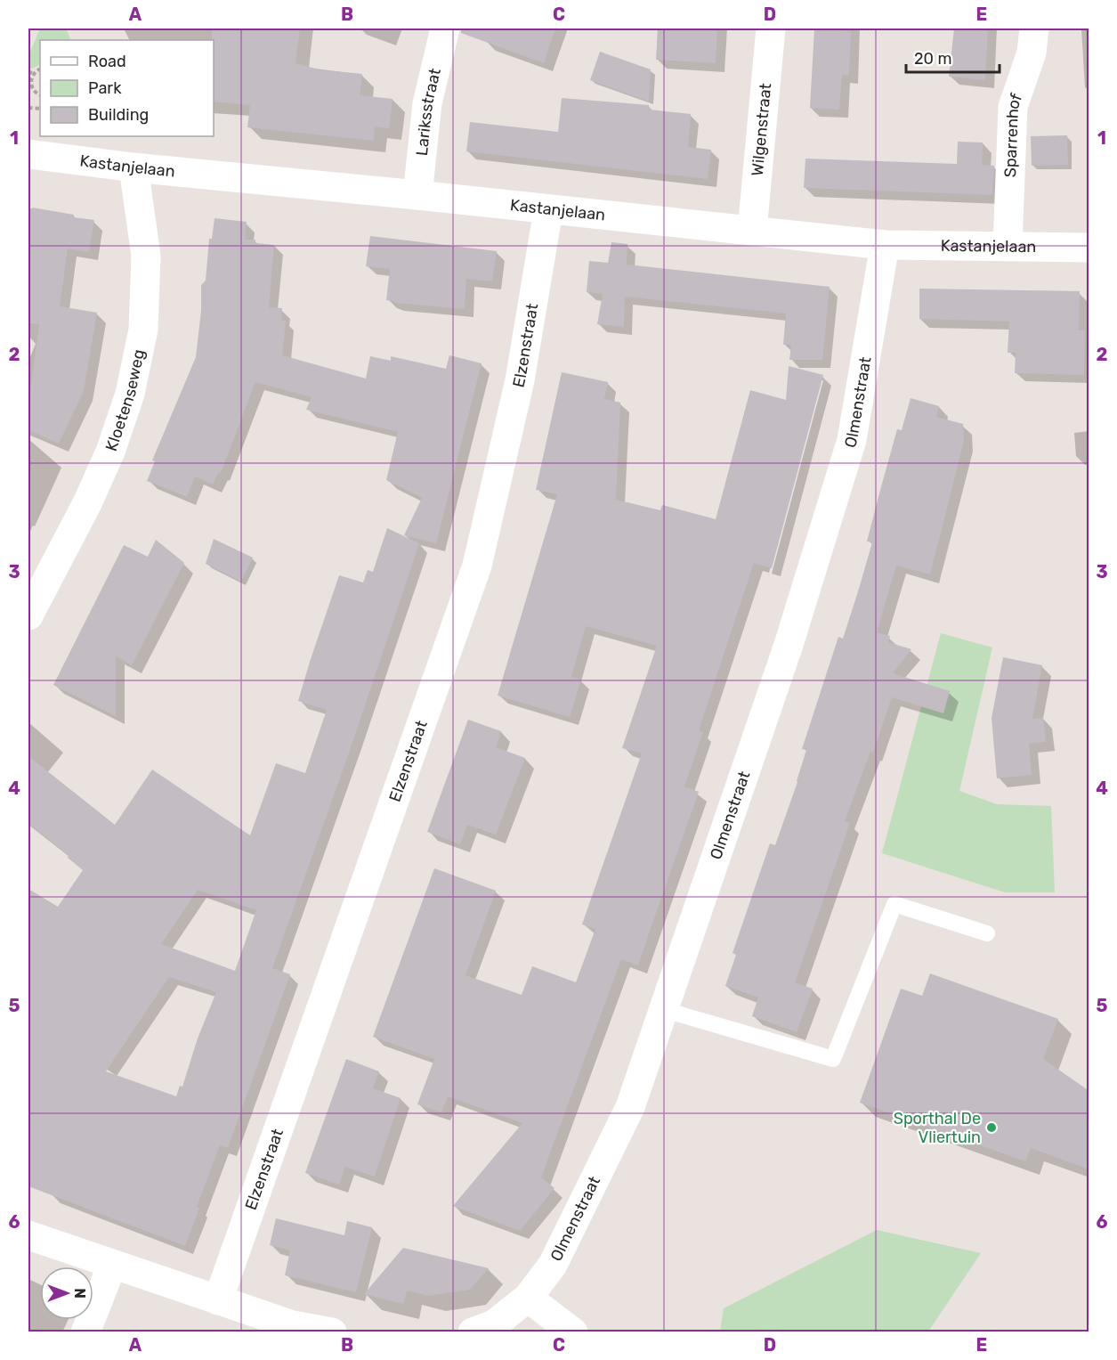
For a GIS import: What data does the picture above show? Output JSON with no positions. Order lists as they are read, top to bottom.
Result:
{
  "streets": {
    "street": [
      "Lariksstraat",
      "Wilgenstraat",
      "Sparrenhof",
      "Kastanjelaan",
      "Elzenstraat",
      "Kloetenseweg",
      "Olmenstraat"
    ]
  },
  "crossings": [
    ["Lariksstraat", "Kastanjelaan"],
    ["Wilgenstraat", "Kastanjelaan"],
    ["Sparrenhof", "Kastanjelaan"],
    ["Kastanjelaan", "Elzenstraat"],
    ["Kastanjelaan", "Kloetenseweg"],
    ["Kastanjelaan", "Olmenstraat"]
  ],
  "places": ["Sporthal De Vliertuin"],
  "legend": ["Road", "Park", "Building"],
  "scale_bar": "20 m",
  "north": "right",
  "grid": {
    "columns": [
      "A",
      "B",
      "C",
      "D",
      "E"
    ],
    "rows": [
      "1",
      "2",
      "3",
      "4",
      "5",
      "6"
    ]
  }
}
